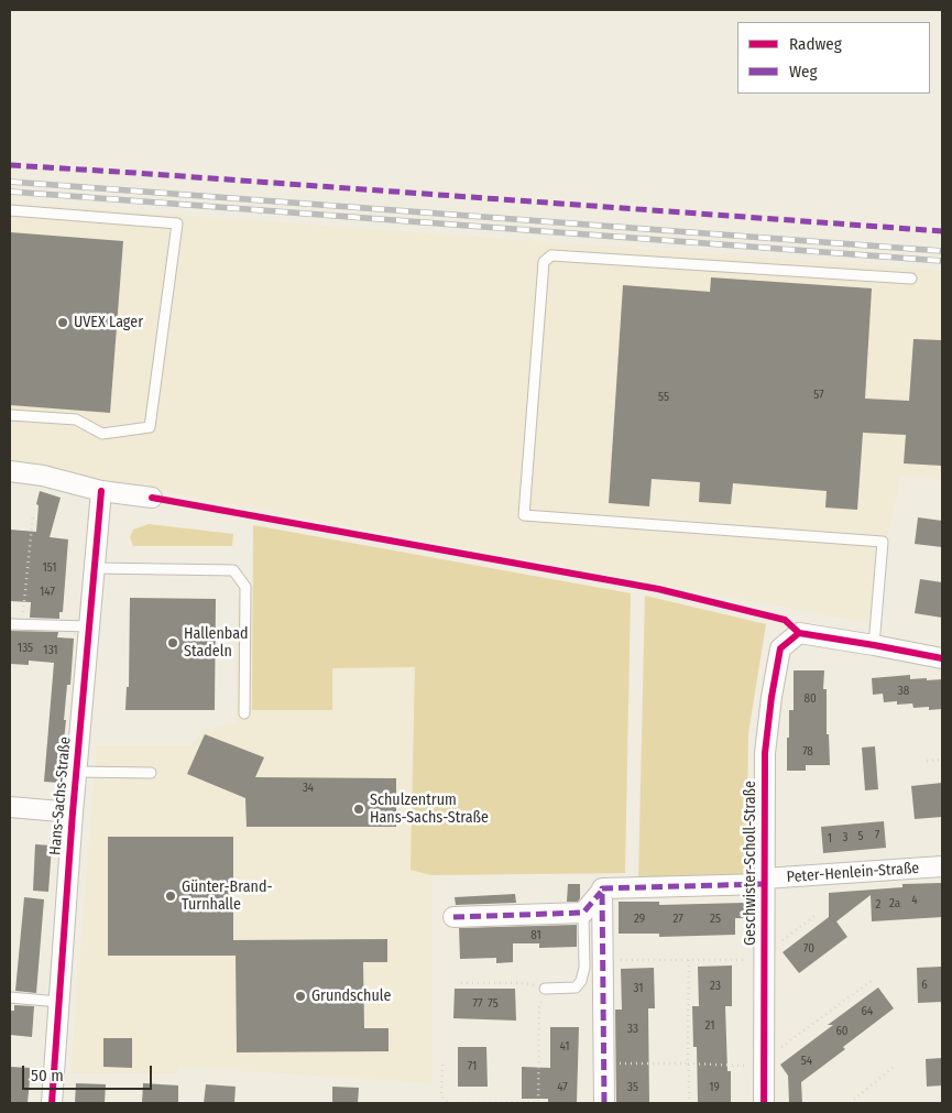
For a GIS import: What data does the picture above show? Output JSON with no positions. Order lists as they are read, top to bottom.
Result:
{
  "streets": {
    "street": ["Hans-Sachs-Straße", "Geschwister-Scholl-Straße", "Peter-Henlein-Straße"]
  },
  "crossings": [
    ["Geschwister-Scholl-Straße", "Peter-Henlein-Straße"]
  ],
  "places": [
    "UVEX Lager",
    "Hallenbad Stadeln",
    "Schulzentrum Hans-Sachs-Straße",
    "Günter-Brand- Turnhalle",
    "Grundschule"
  ],
  "house_numbers": [
    "57",
    "55",
    "151",
    "147",
    "135",
    "131",
    "38",
    "80",
    "78",
    "34",
    "7",
    "5",
    "3",
    "1",
    "4",
    "2a",
    "2",
    "29",
    "27",
    "25",
    "81",
    "70",
    "6",
    "23",
    "31",
    "77",
    "75",
    "64",
    "21",
    "33",
    "60",
    "41",
    "54",
    "71",
    "47",
    "35",
    "19"
  ],
  "legend": ["Radweg", "Weg"],
  "scale_bar": "50 m"
}
